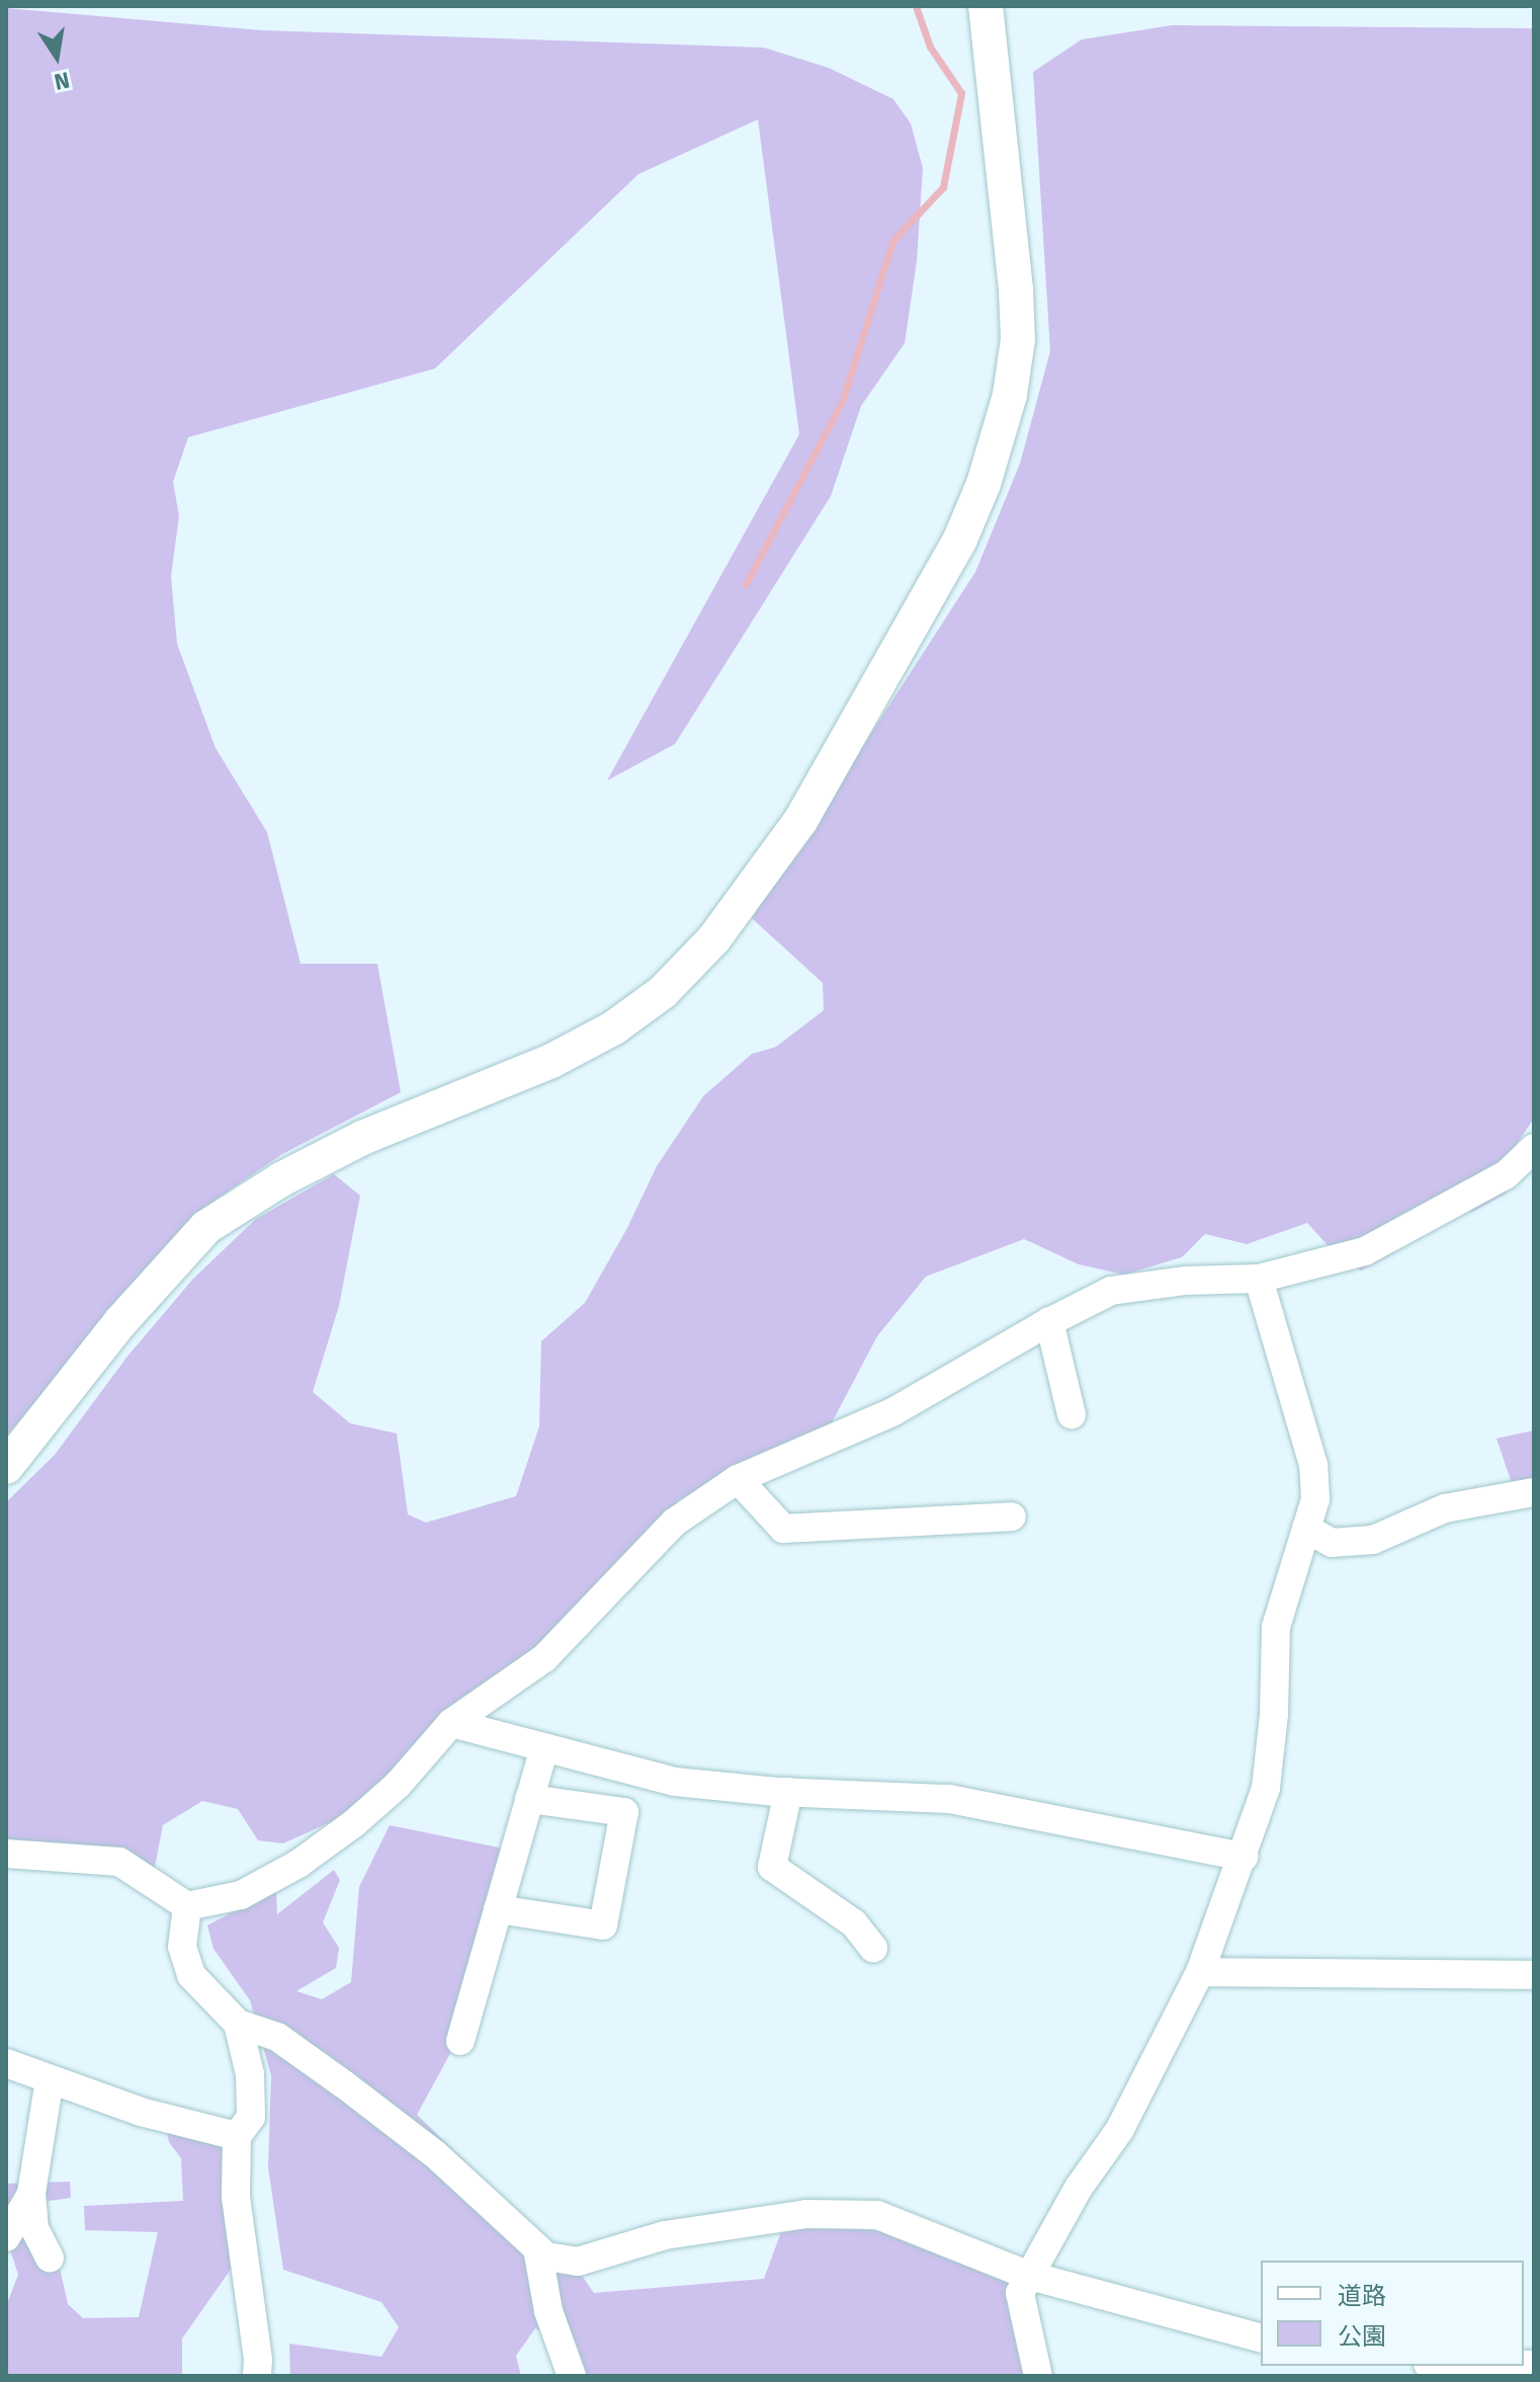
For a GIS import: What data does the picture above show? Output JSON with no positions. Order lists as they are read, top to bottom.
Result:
{
  "legend": ["道路", "公園"],
  "north": "bottom"
}
